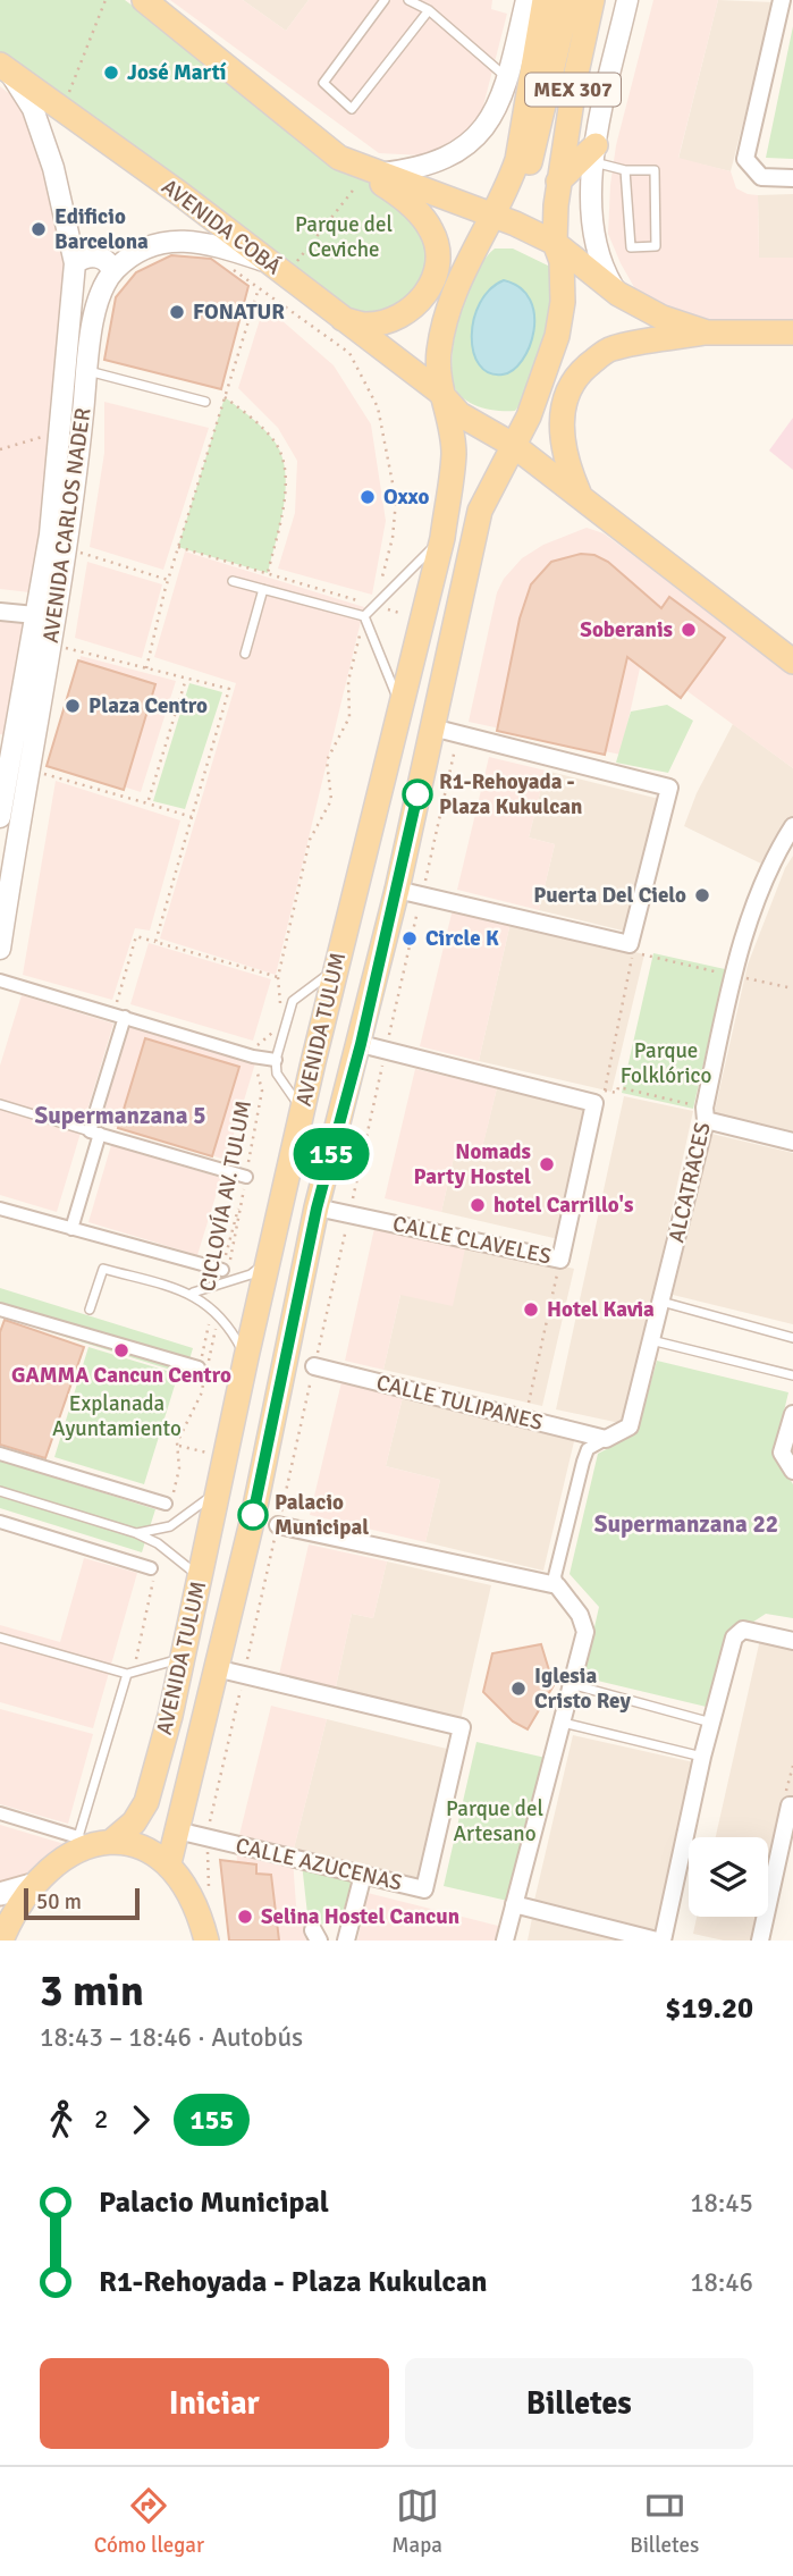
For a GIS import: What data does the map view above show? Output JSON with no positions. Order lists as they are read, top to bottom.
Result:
{
  "streets": {
    "main road": ["MEX 307", "AVENIDA COBÁ", "AVENIDA TULUM"],
    "street": [
      "AVENIDA CARLOS NADER",
      "ALCATRACES",
      "CALLE CLAVELES",
      "CALLE TULIPANES",
      "CALLE AZUCENAS"
    ],
    "path": ["CICLOVÍA AV. TULUM"]
  },
  "crossings": [
    ["MEX 307", "AVENIDA TULUM"],
    ["AVENIDA COBÁ", "AVENIDA CARLOS NADER"],
    ["AVENIDA COBÁ", "AVENIDA TULUM"],
    ["AVENIDA TULUM", "CALLE CLAVELES"],
    ["AVENIDA TULUM", "CALLE AZUCENAS"],
    ["ALCATRACES", "CALLE TULIPANES"]
  ],
  "districts": ["Supermanzana 5", "Supermanzana 22"],
  "parks": [
    "Parque del Ceviche",
    "Parque Folklórico",
    "Explanada Ayuntamiento",
    "Parque del Artesano"
  ],
  "places": [
    "José Martí",
    "Edificio Barcelona",
    "FONATUR",
    "Oxxo",
    "Soberanis",
    "Plaza Centro",
    "R1-Rehoyada - Plaza Kukulcan",
    "Puerta Del Cielo",
    "Circle K",
    "Nomads Party Hostel",
    "hotel Carrillo's",
    "Hotel Kavia",
    "GAMMA Cancun Centro",
    "Palacio Municipal",
    "Iglesia Cristo Rey",
    "Selina Hostel Cancun"
  ],
  "lines": ["bus line 155"],
  "scale_bar": "50 m",
  "page": {
    "on_map": "155",
    "scale": "50 m",
    "heading": ["3 min", "18:43 – 18:46 · Autobús", "$19.20"],
    "legs": ["2", "155"],
    "list": [
      {
        "name": "Palacio Municipal",
        "value": "18:45"
      },
      {
        "name": "R1-Rehoyada - Plaza Kukulcan",
        "value": "18:46"
      }
    ],
    "buttons": ["Iniciar", "Billetes"],
    "tabs": ["Cómo llegar", "Mapa", "Billetes"]
  }
}
